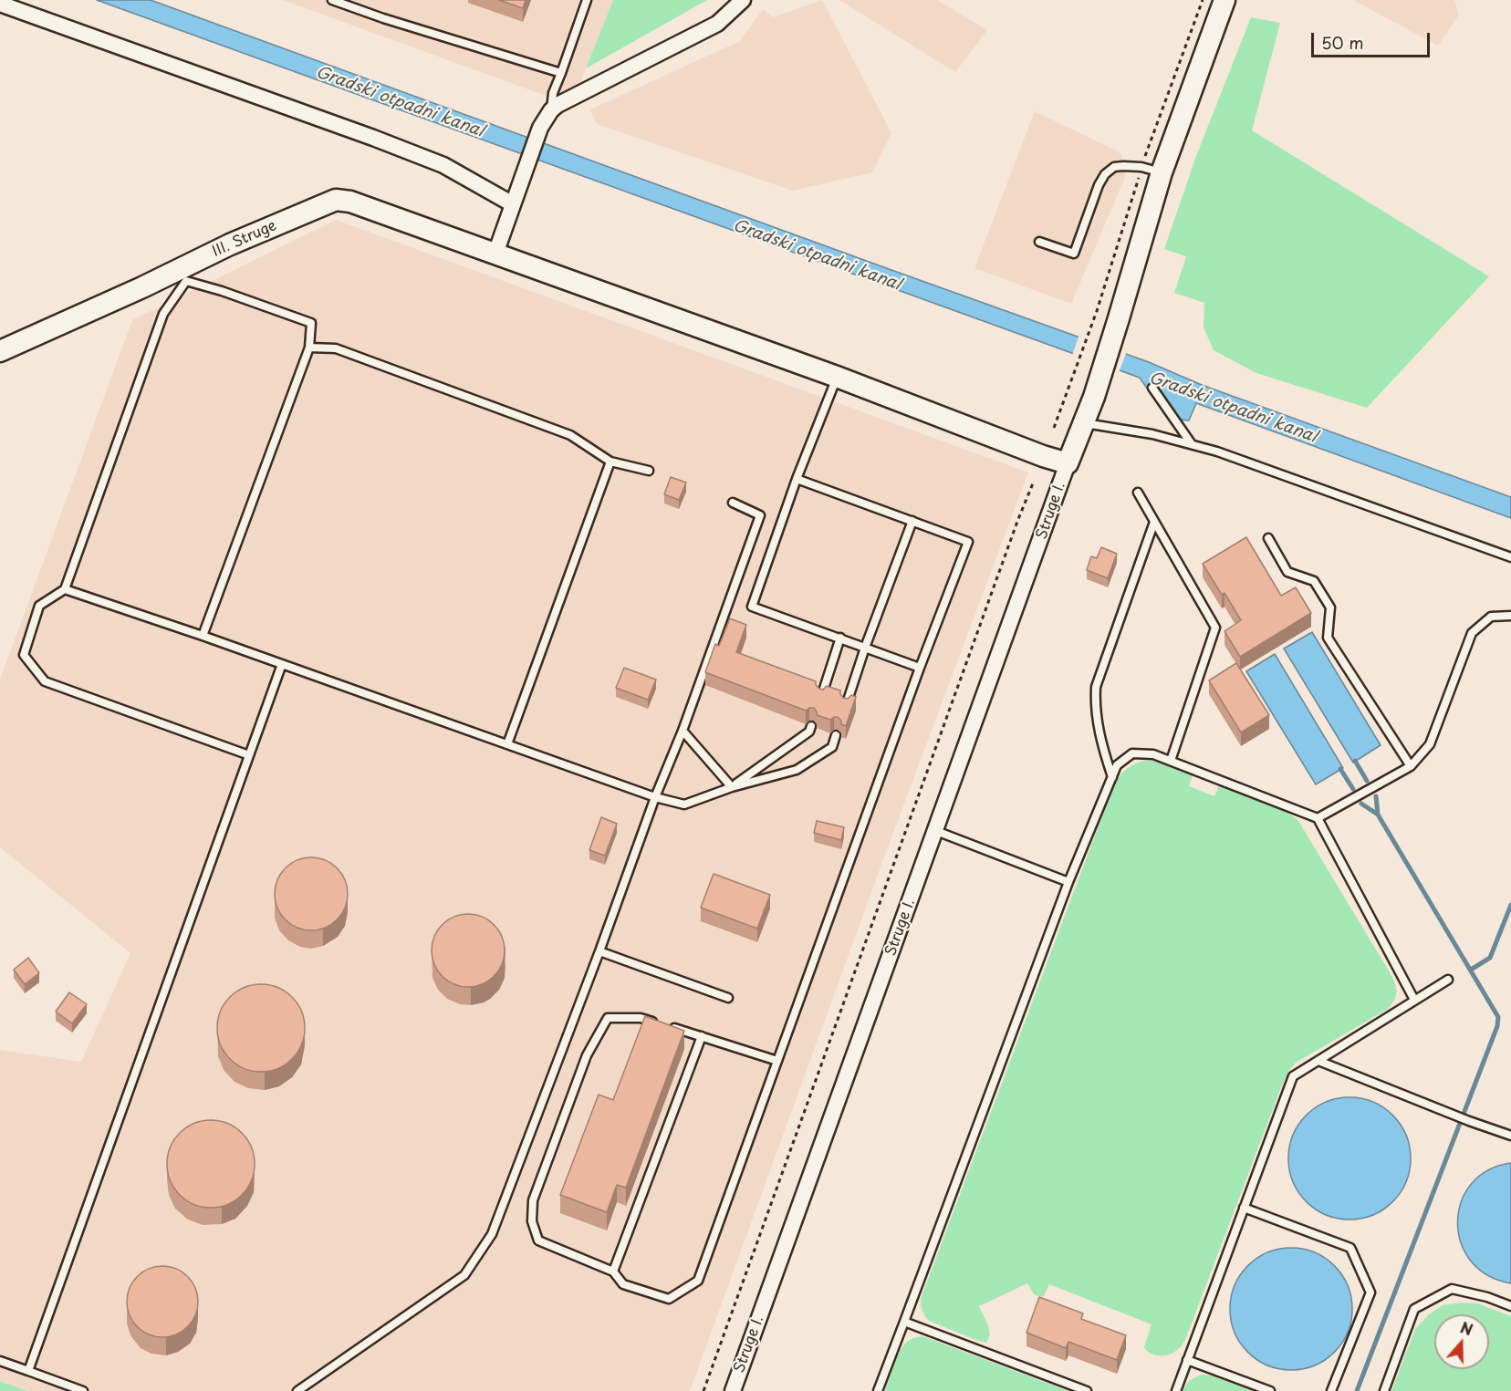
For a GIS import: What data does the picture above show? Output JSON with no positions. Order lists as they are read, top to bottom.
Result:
{
  "streets": {
    "street": ["III. Struge", "Struge I."]
  },
  "crossings": [
    ["III. Struge", "Struge I."]
  ],
  "water": ["Gradski otpadni kanal"],
  "scale_bar": "50 m",
  "north": "top"
}
